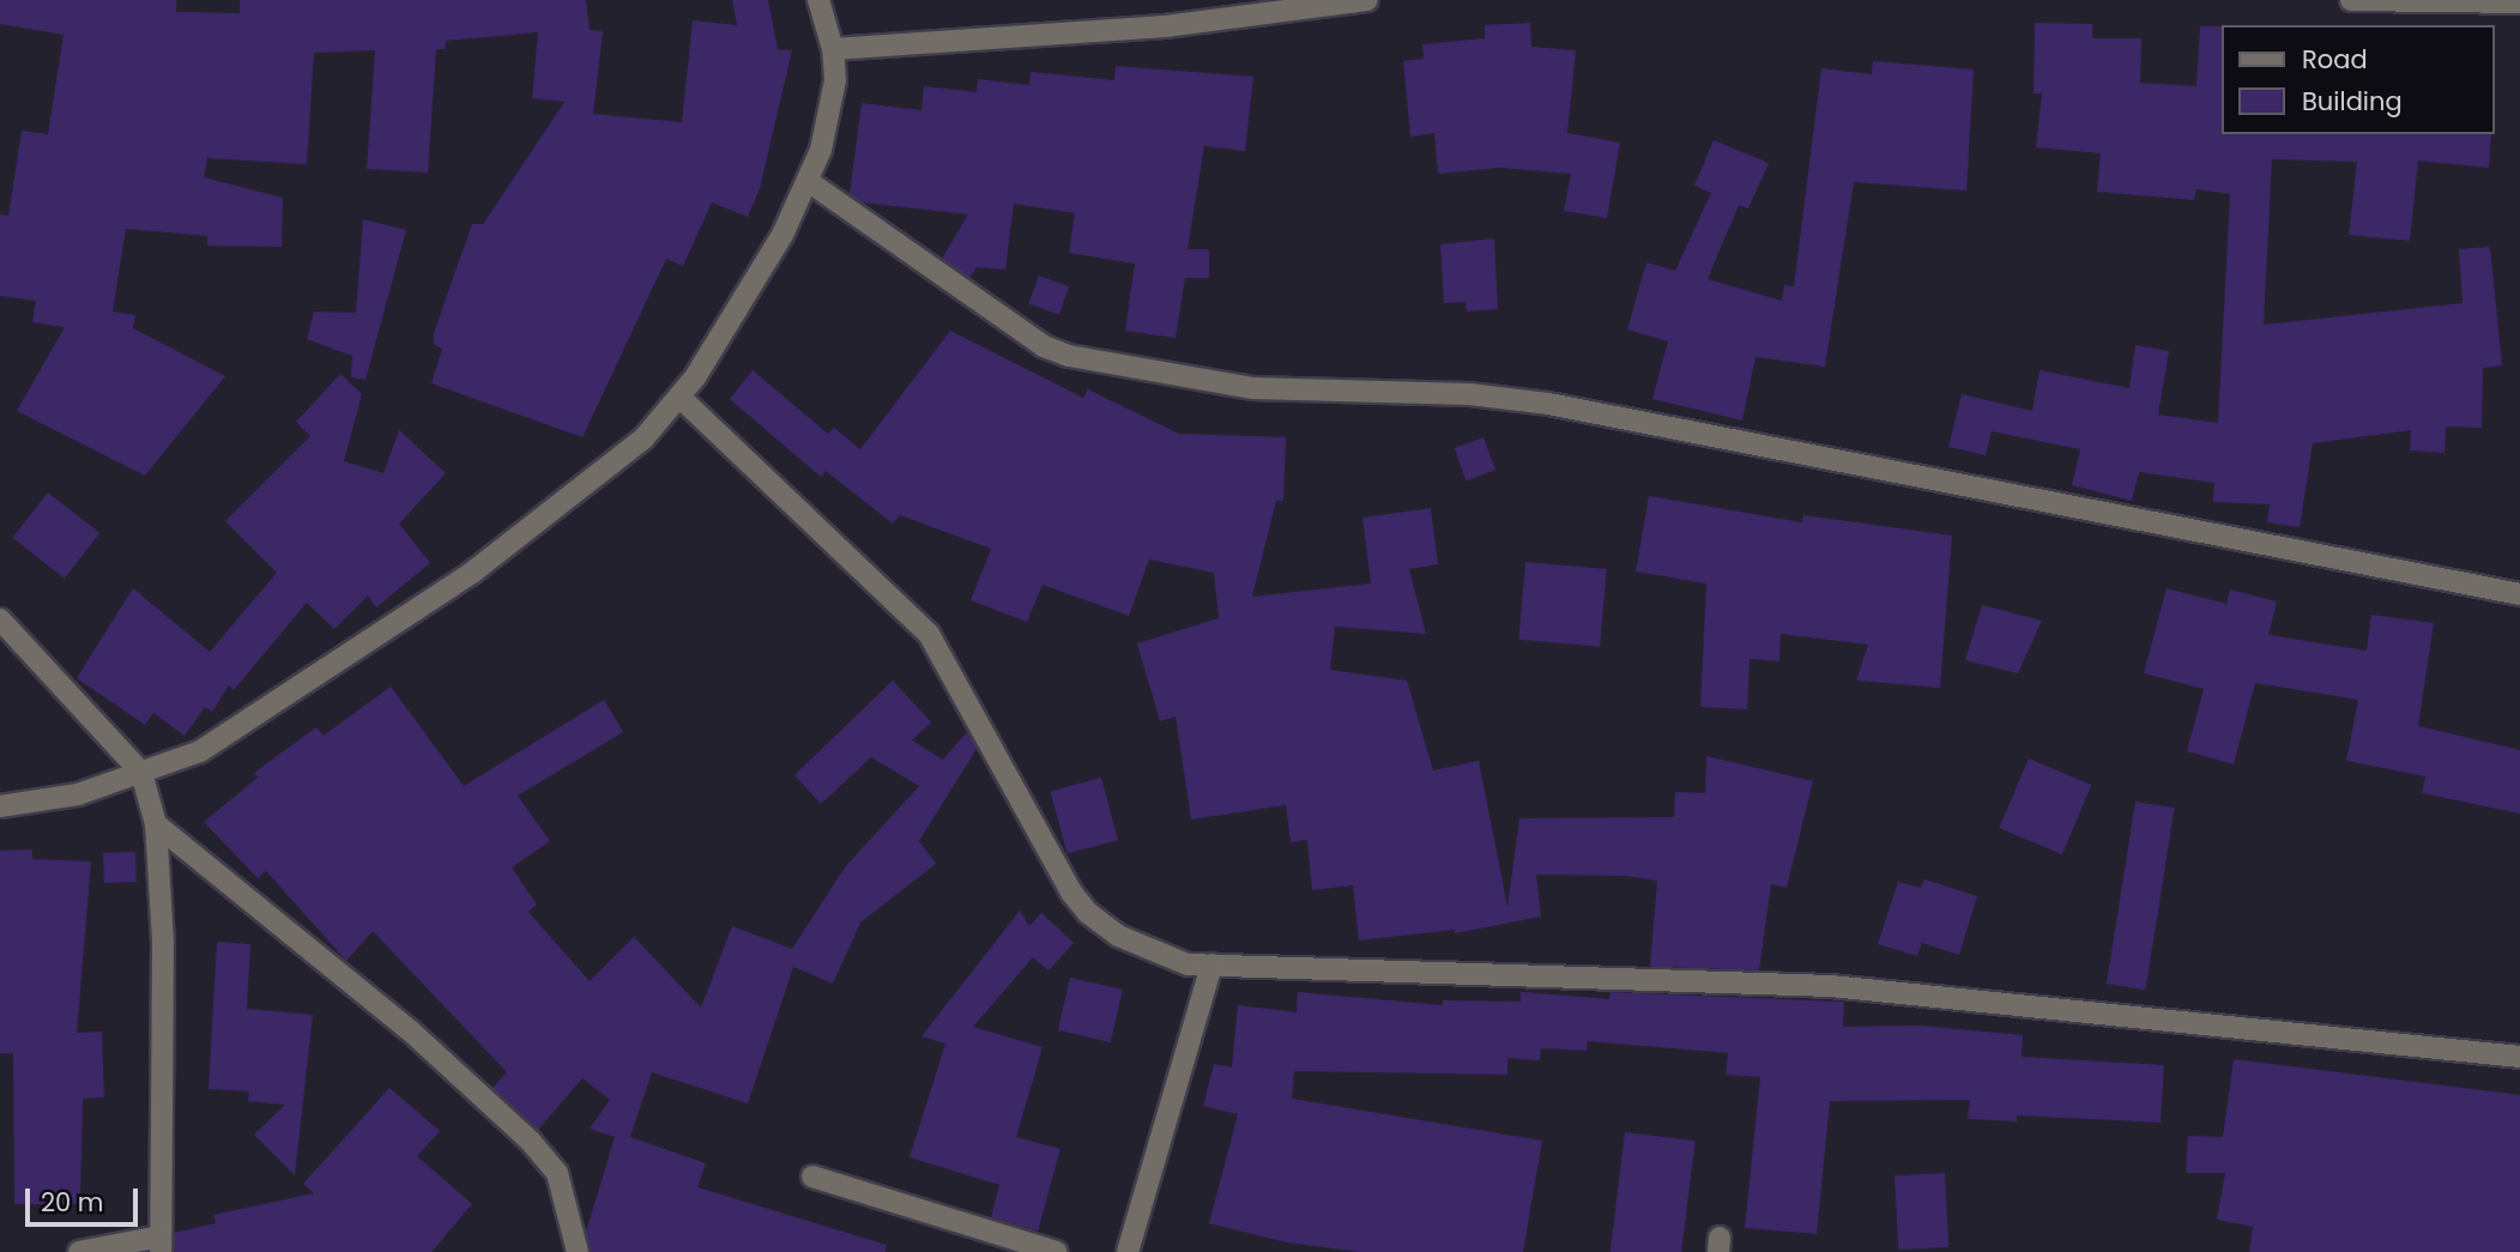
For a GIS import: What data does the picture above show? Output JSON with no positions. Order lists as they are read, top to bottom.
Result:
{
  "legend": ["Road", "Building"],
  "scale_bar": "20 m"
}
